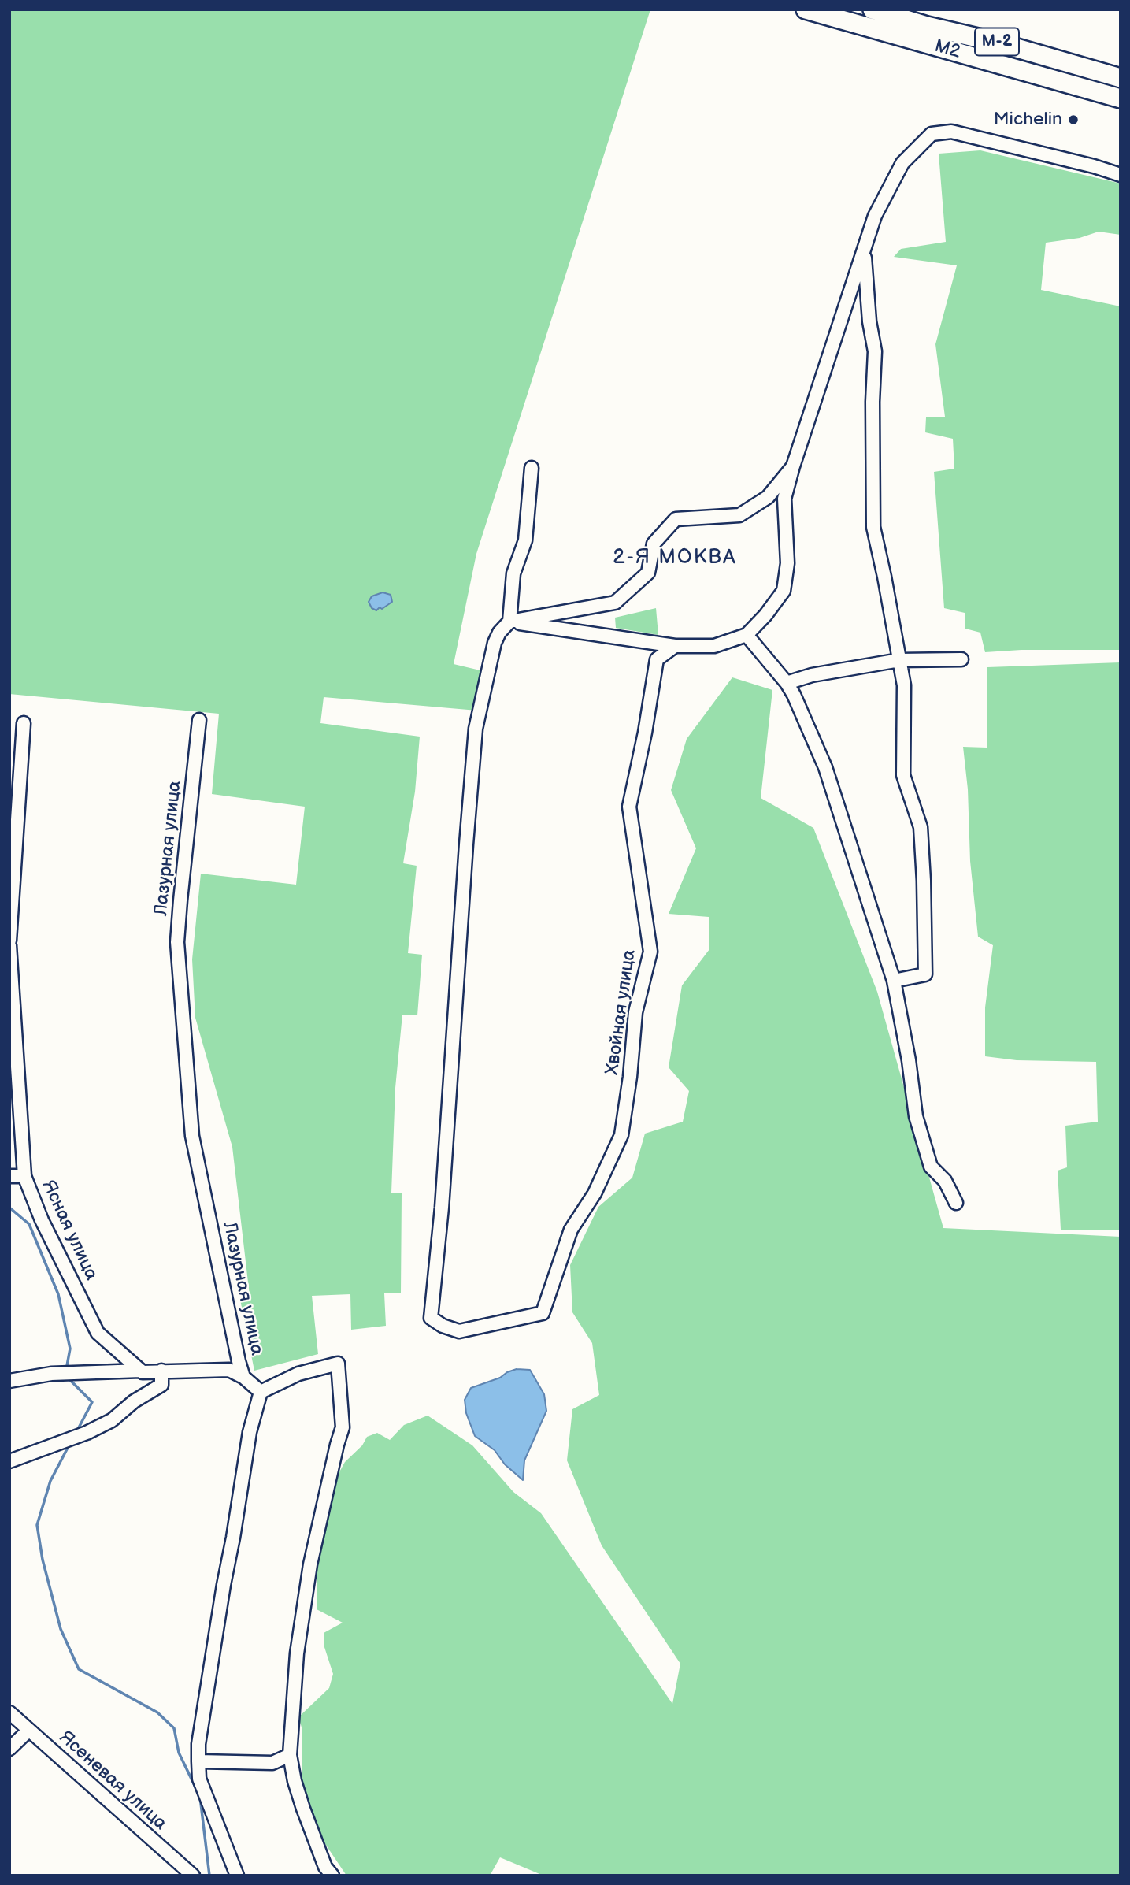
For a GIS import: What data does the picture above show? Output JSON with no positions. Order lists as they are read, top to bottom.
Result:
{
  "streets": {
    "highway": ["М-2", "М2"],
    "street": [
      "Лазурная улица",
      "Хвойная улица",
      "Ясная улица",
      "Ясеневая улица"
    ]
  },
  "districts": ["2-Я МОКВА"],
  "places": ["Michelin"]
}
